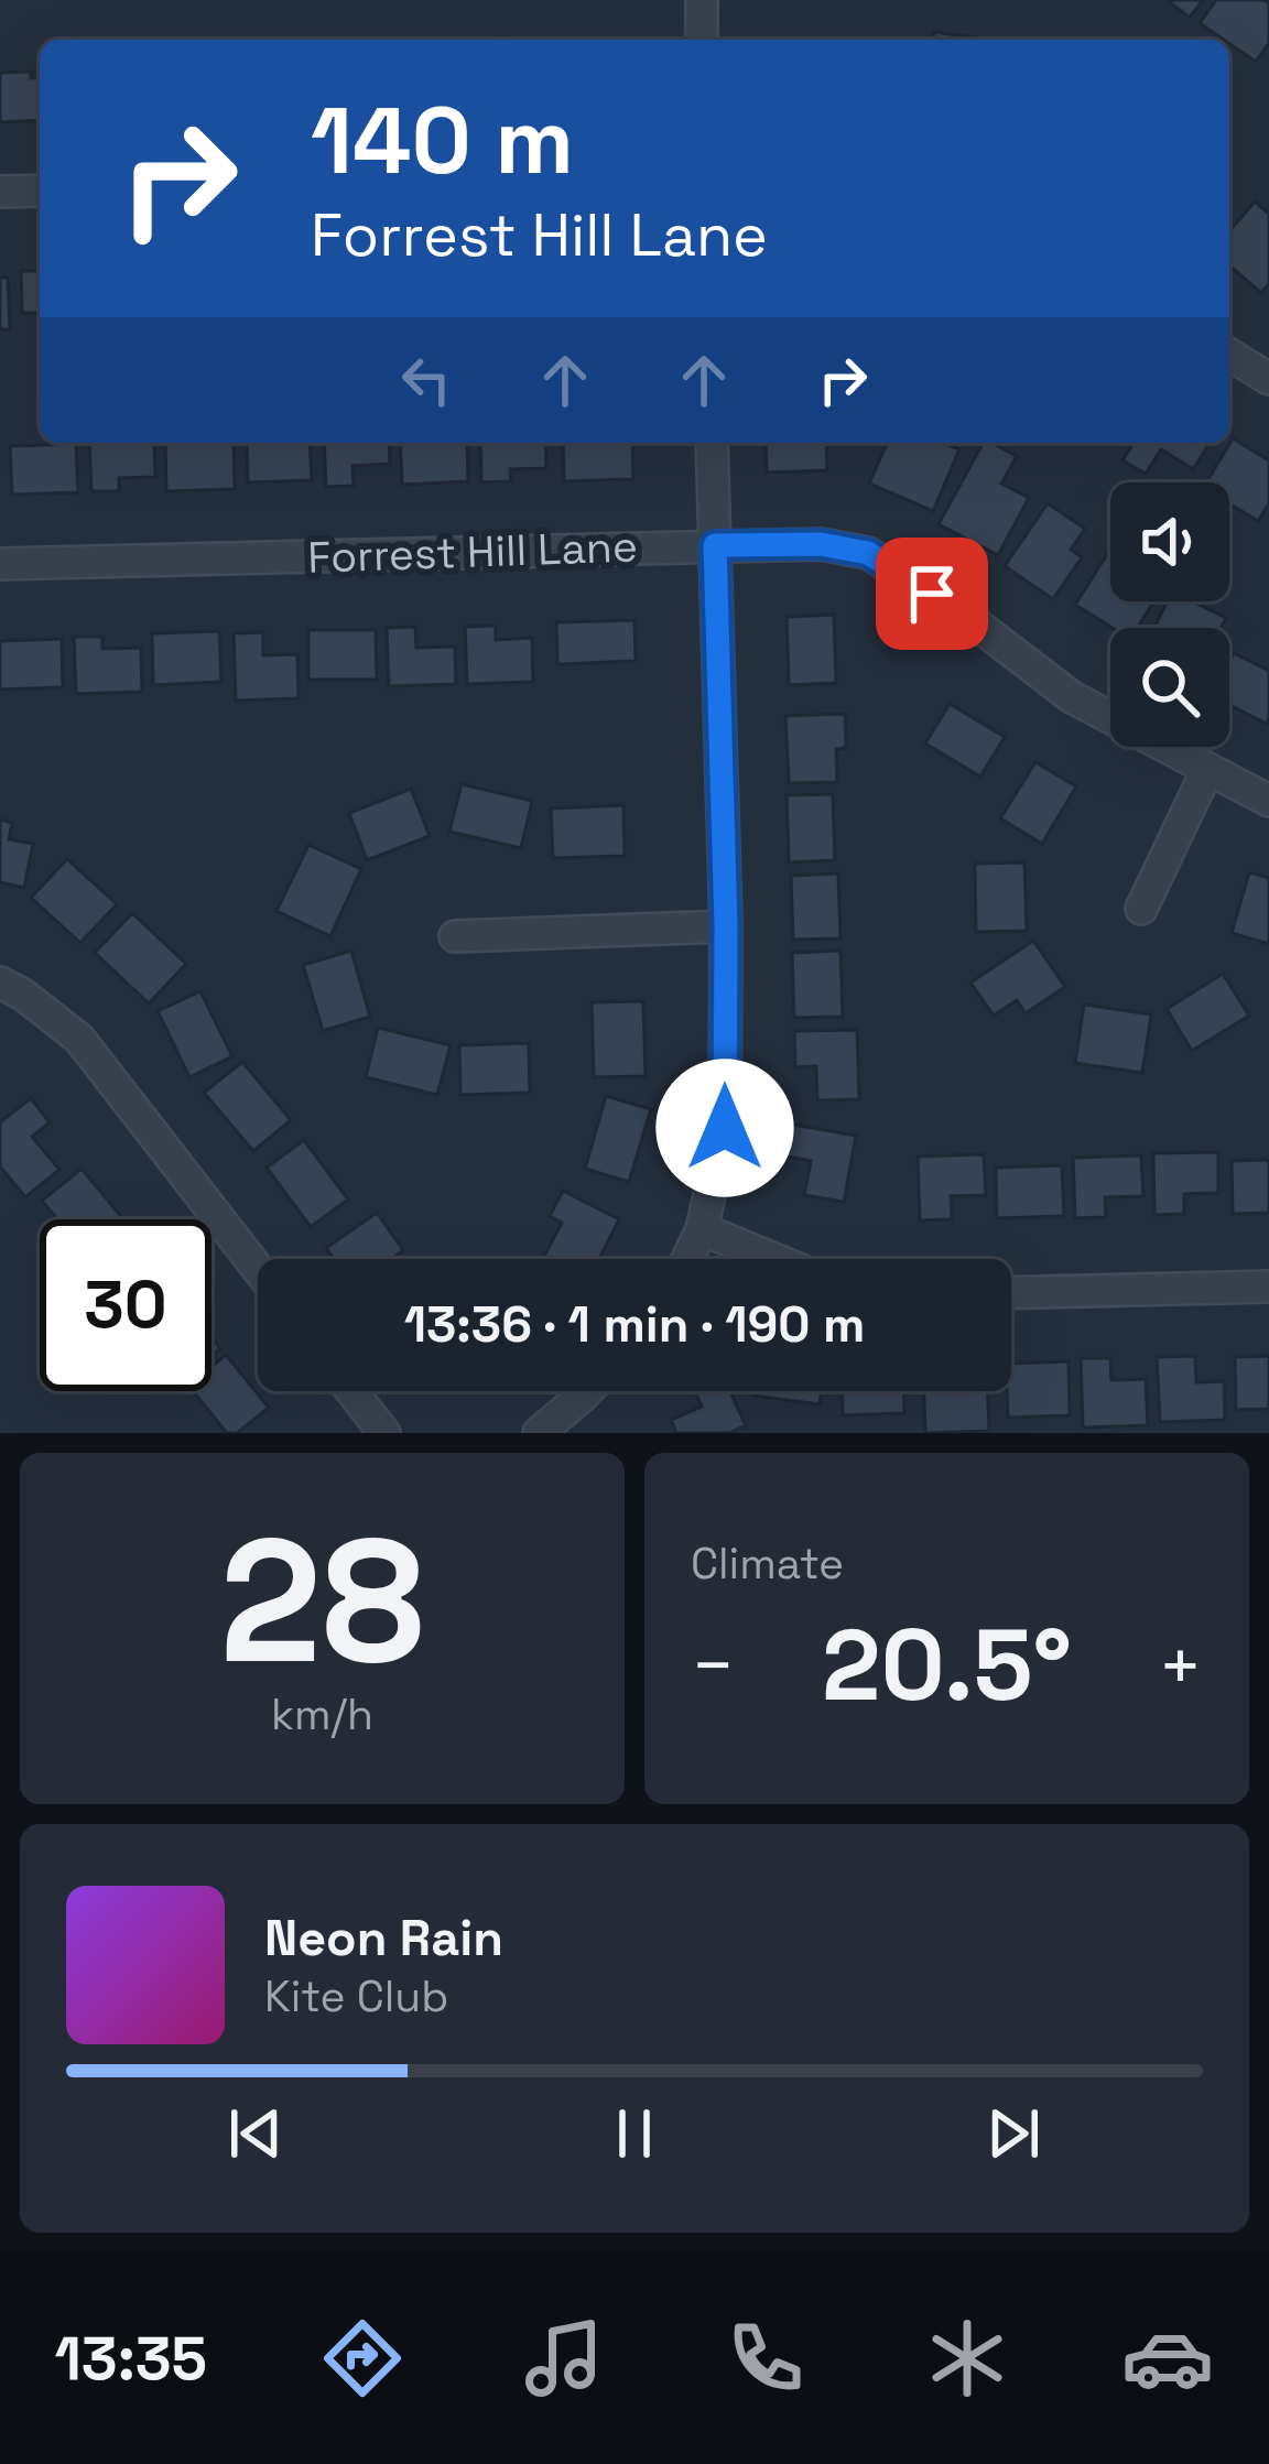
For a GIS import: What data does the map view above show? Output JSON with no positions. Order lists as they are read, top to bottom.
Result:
{
  "streets": {
    "street": ["Forrest Hill Lane"]
  },
  "page": {
    "turn": ["140 m", "Forrest Hill Lane"],
    "limit": "30",
    "trip": "13:36 · 1 min · 190 m",
    "tile": [
      ["28", "km/h"],
      "Climate"
    ],
    "heat": ["−", "20.5°", "+"],
    "song": ["Neon Rain", "Kite Club"],
    "tabs": "13:35"
  }
}
